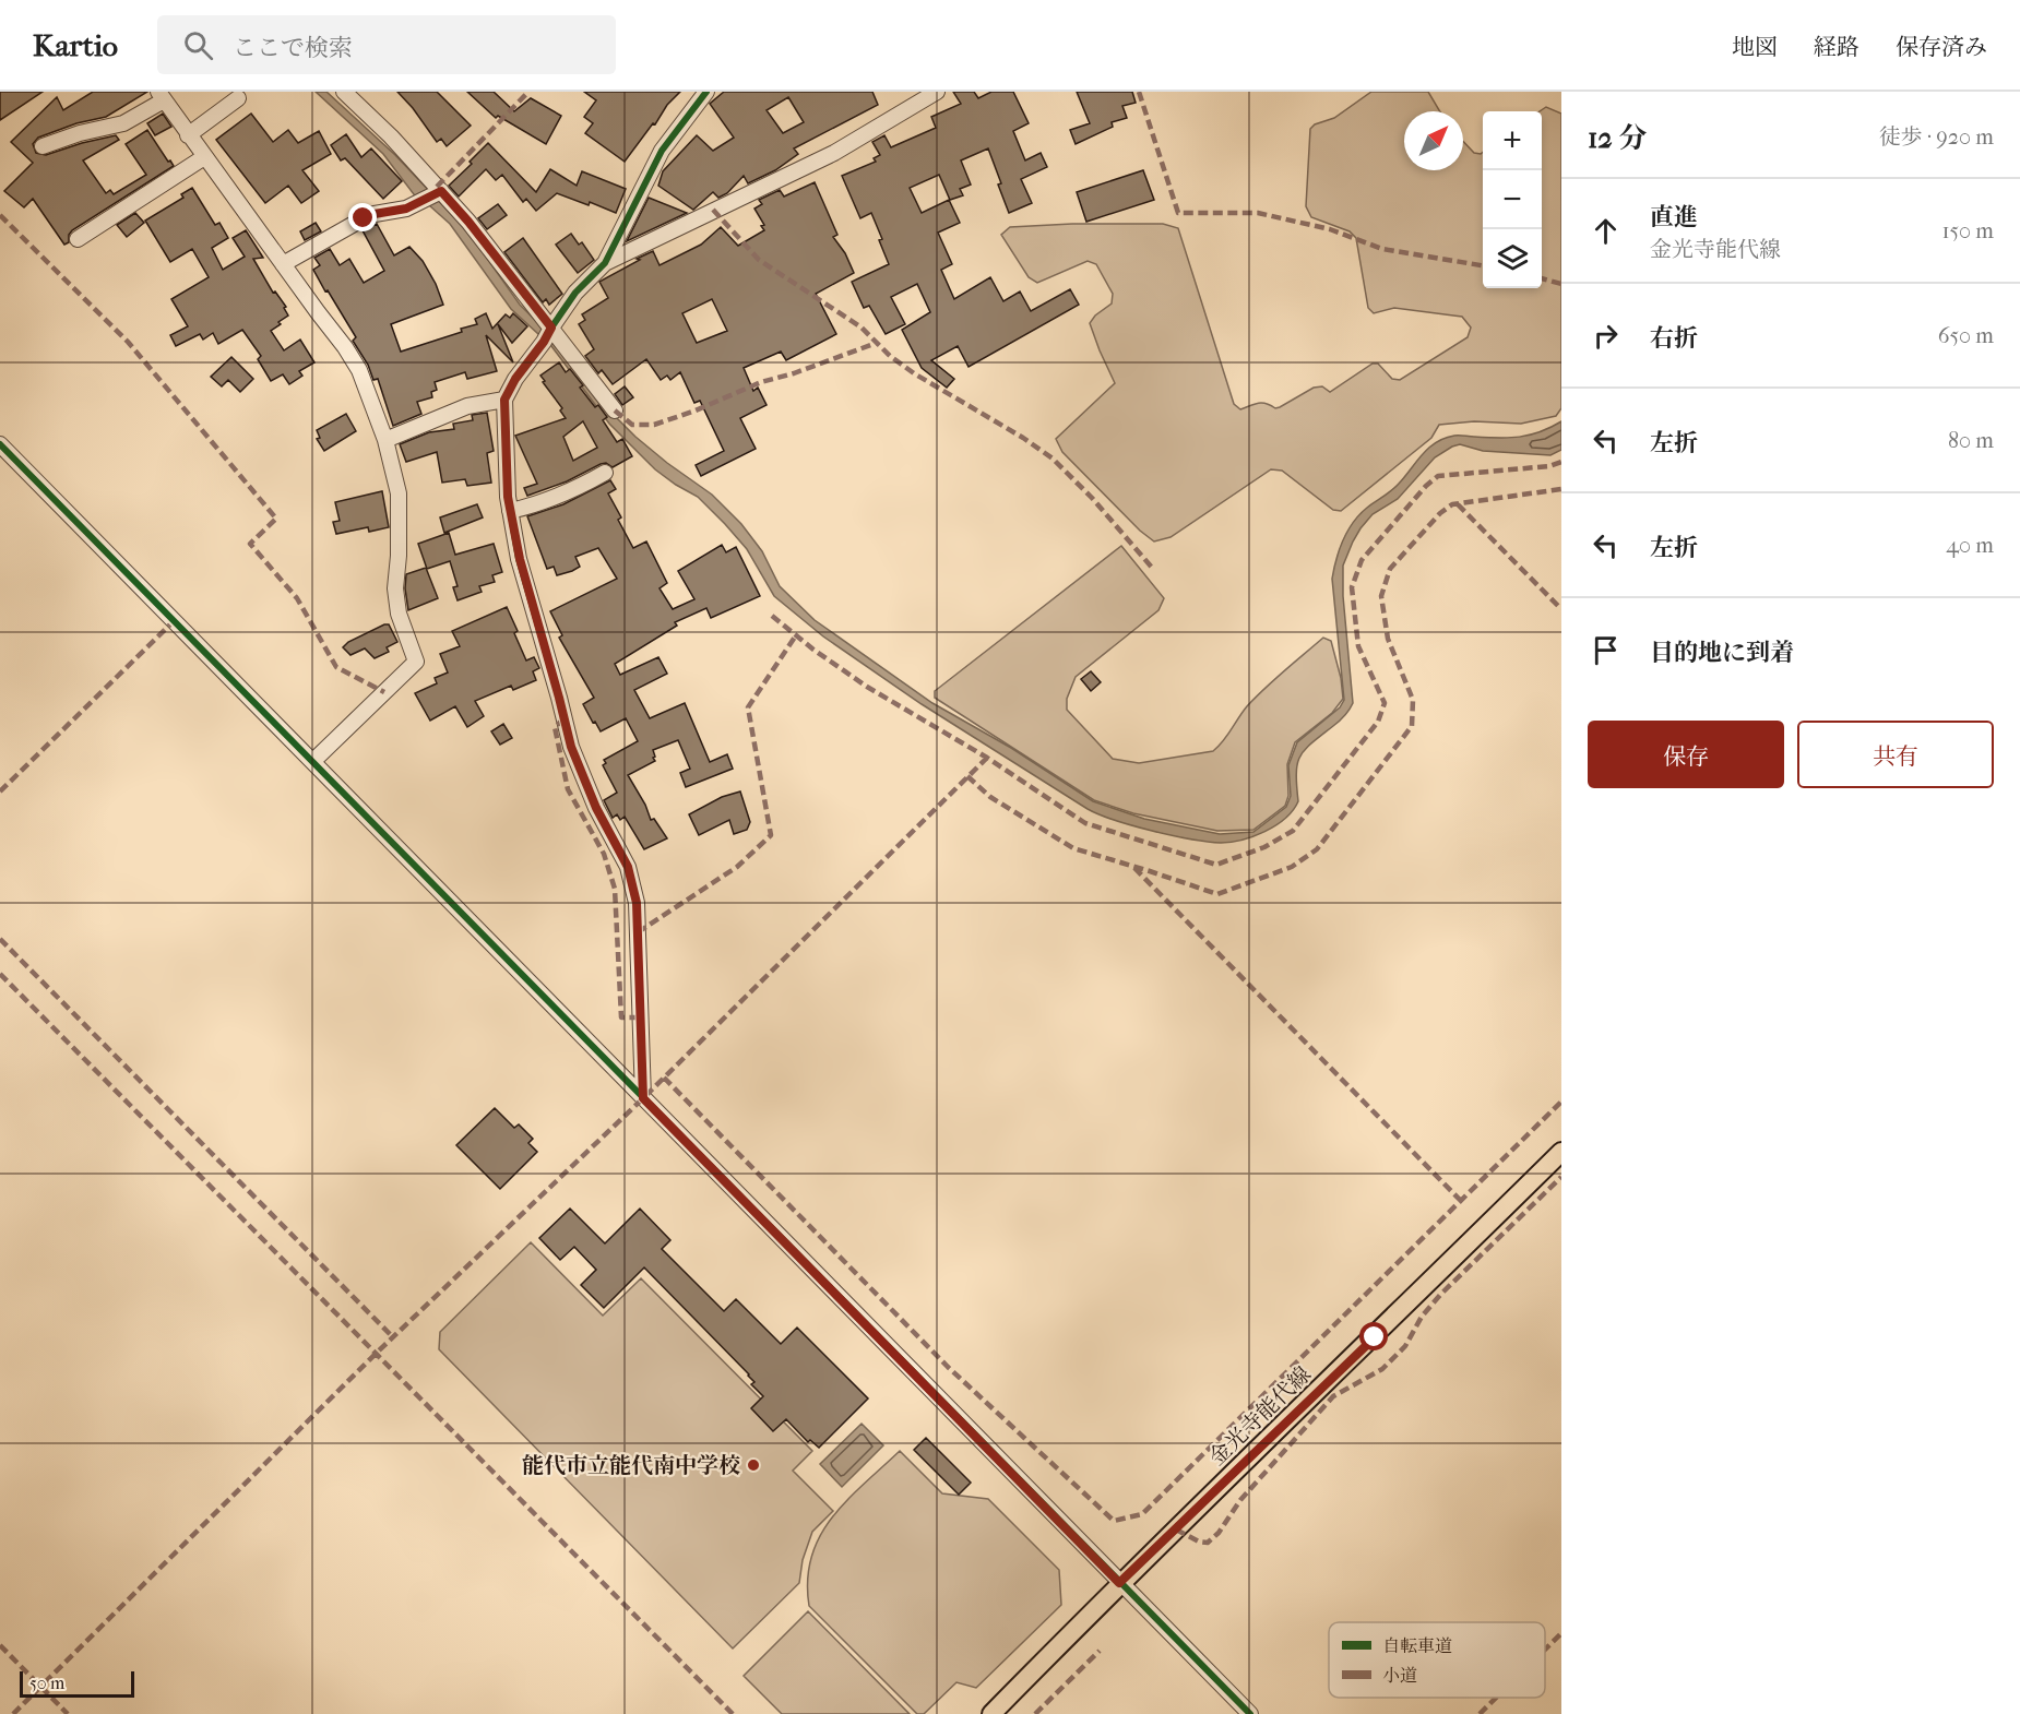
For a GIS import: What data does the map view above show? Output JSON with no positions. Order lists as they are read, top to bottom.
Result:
{
  "streets": {
    "main road": ["金光寺能代線"]
  },
  "places": ["能代市立能代南中学校"],
  "legend": ["自転車道", "小道"],
  "scale_bar": "50 m",
  "north": "top right",
  "page": {
    "header": "Kartio",
    "search": "ここで検索",
    "nav": ["地図", "経路", "保存済み"],
    "heading": ["12 分", "徒歩 · 920 m"],
    "map_buttons": ["+", "−"],
    "list": [
      ["直進", "金光寺能代線", "150 m"],
      ["右折", "650 m"],
      ["左折", "80 m"],
      ["左折", "40 m"],
      "目的地に到着"
    ],
    "buttons": ["保存", "共有"],
    "scale": "50 m"
  }
}
